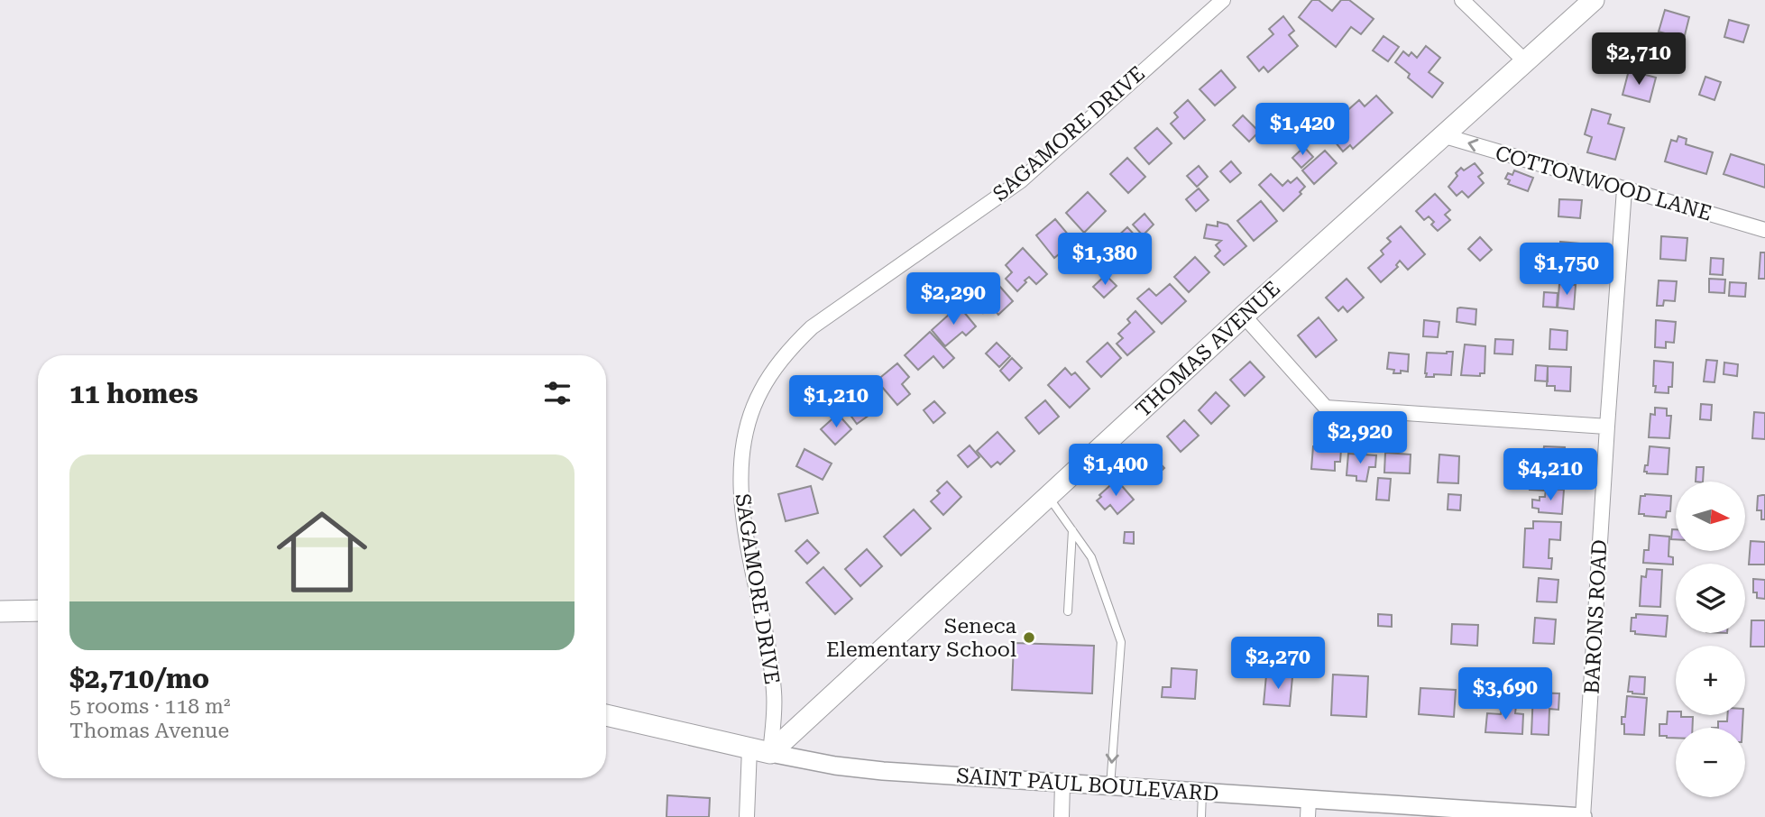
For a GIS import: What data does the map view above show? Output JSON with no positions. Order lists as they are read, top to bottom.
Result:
{
  "streets": {
    "main road": ["THOMAS AVENUE", "SAINT PAUL BOULEVARD"],
    "street": ["SAGAMORE DRIVE", "COTTONWOOD LANE", "BARONS ROAD"]
  },
  "crossings": [
    ["SAGAMORE DRIVE", "THOMAS AVENUE"],
    ["SAGAMORE DRIVE", "SAINT PAUL BOULEVARD"],
    ["COTTONWOOD LANE", "THOMAS AVENUE"],
    ["COTTONWOOD LANE", "BARONS ROAD"],
    ["THOMAS AVENUE", "SAINT PAUL BOULEVARD"],
    ["BARONS ROAD", "SAINT PAUL BOULEVARD"]
  ],
  "one_way": ["COTTONWOOD LANE"],
  "places": ["Seneca Elementary School"],
  "north": "right",
  "page": {
    "price": [
      "$2,710",
      "$1,420",
      "$1,380",
      "$1,750",
      "$2,290",
      "$1,210",
      "$2,920",
      "$1,400",
      "$4,210",
      "$2,270",
      "$3,690"
    ],
    "heading": "11 homes",
    "list": [
      {
        "name": "$2,710/mo",
        "note": "5 rooms · 118 m² · Thomas Avenue"
      }
    ],
    "map_buttons": ["+", "−"]
  }
}
